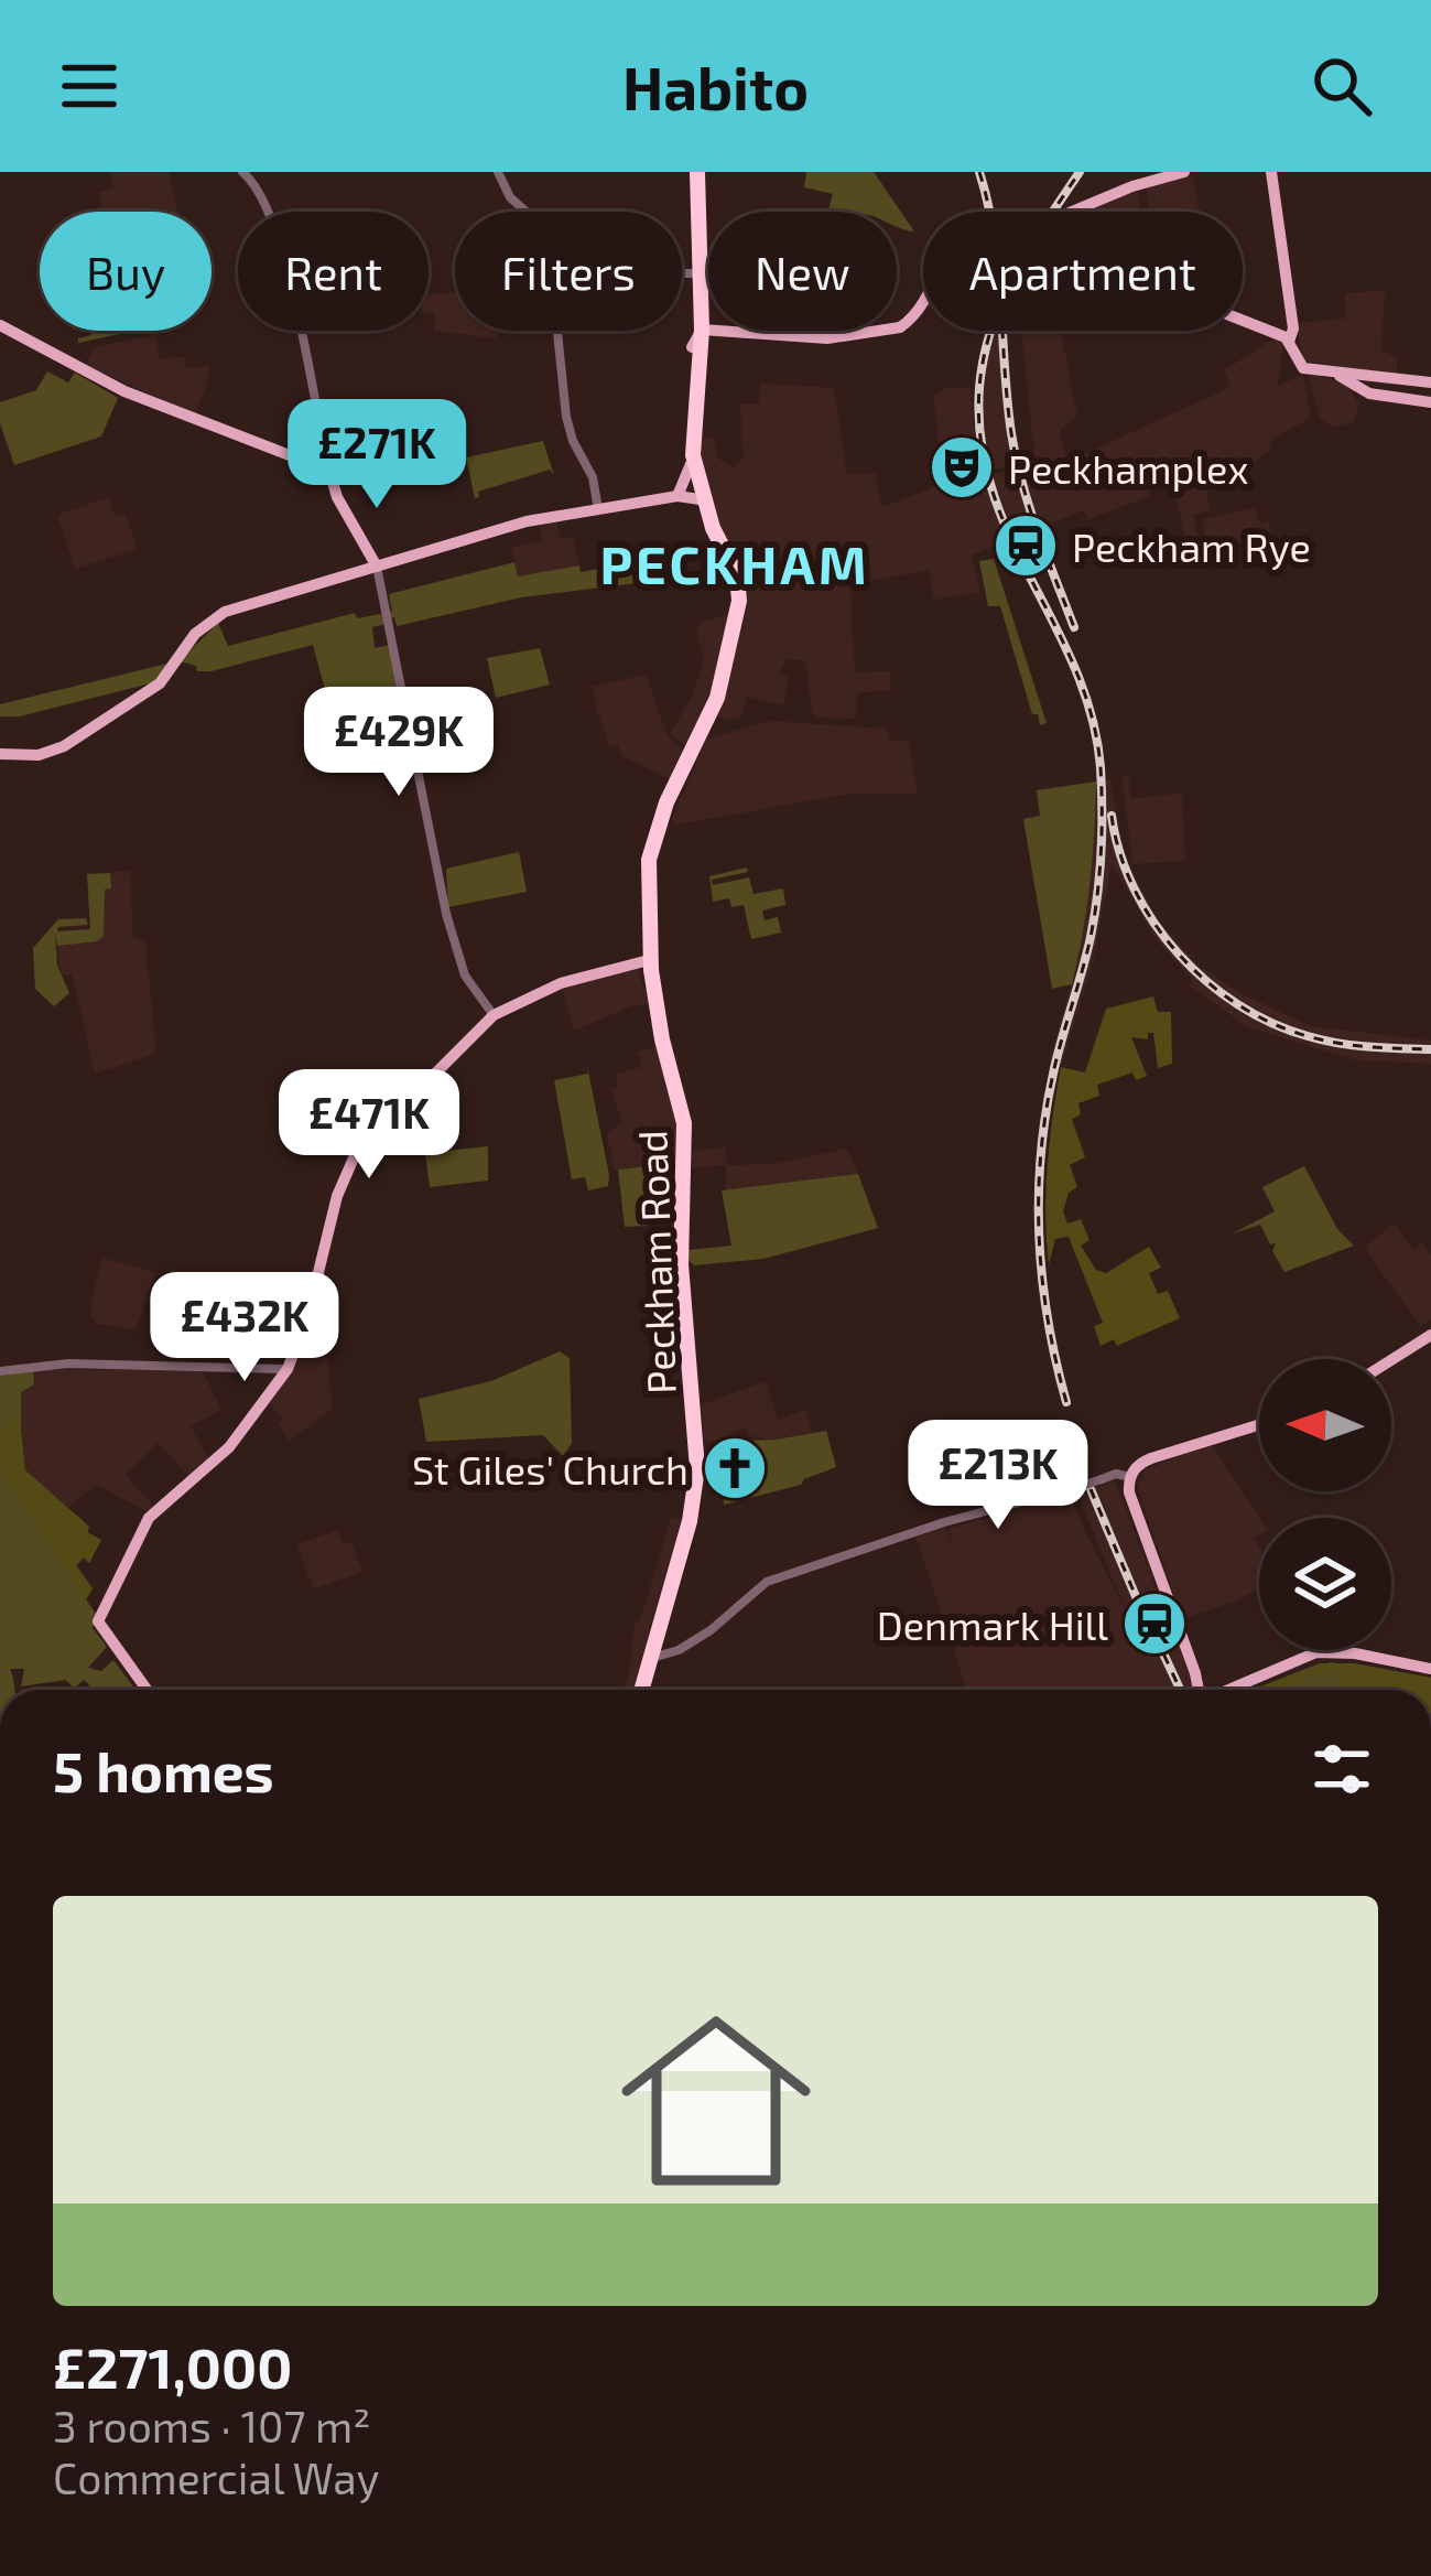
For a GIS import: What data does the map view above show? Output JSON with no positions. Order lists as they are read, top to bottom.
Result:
{
  "streets": {
    "highway": ["Peckham Road"]
  },
  "districts": ["PECKHAM"],
  "places": {
    "theatre": ["Peckhamplex"],
    "station": ["Peckham Rye", "Denmark Hill"],
    "church": ["St Giles' Church"]
  },
  "north": "left",
  "page": {
    "header": "Habito",
    "chip": [
      "Buy",
      "Rent",
      "Filters",
      "New",
      "Apartment"
    ],
    "price": [
      "£271K",
      "£429K",
      "£471K",
      "£432K",
      "£213K"
    ],
    "heading": "5 homes",
    "list": [
      {
        "name": "£271,000",
        "note": "3 rooms · 107 m² · Commercial Way"
      }
    ]
  }
}
